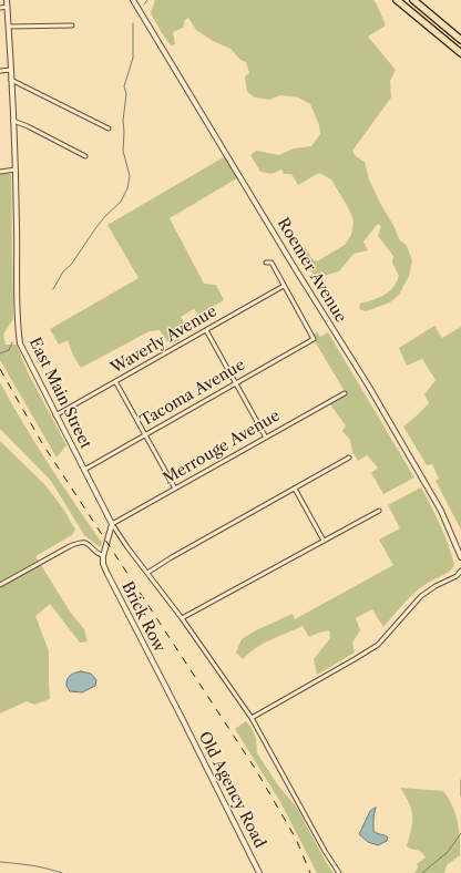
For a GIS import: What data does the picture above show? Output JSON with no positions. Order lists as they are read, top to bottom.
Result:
{
  "streets": {
    "street": [
      "Roemer Avenue",
      "Waverly Avenue",
      "East Main Street",
      "Tacoma Avenue",
      "Merrouge Avenue",
      "Brick Row",
      "Old Agency Road"
    ]
  },
  "crossings": [
    ["Waverly Avenue", "East Main Street"],
    ["Waverly Avenue", "Tacoma Avenue"],
    ["East Main Street", "Tacoma Avenue"],
    ["East Main Street", "Merrouge Avenue"],
    ["Brick Row", "Old Agency Road"]
  ]
}
